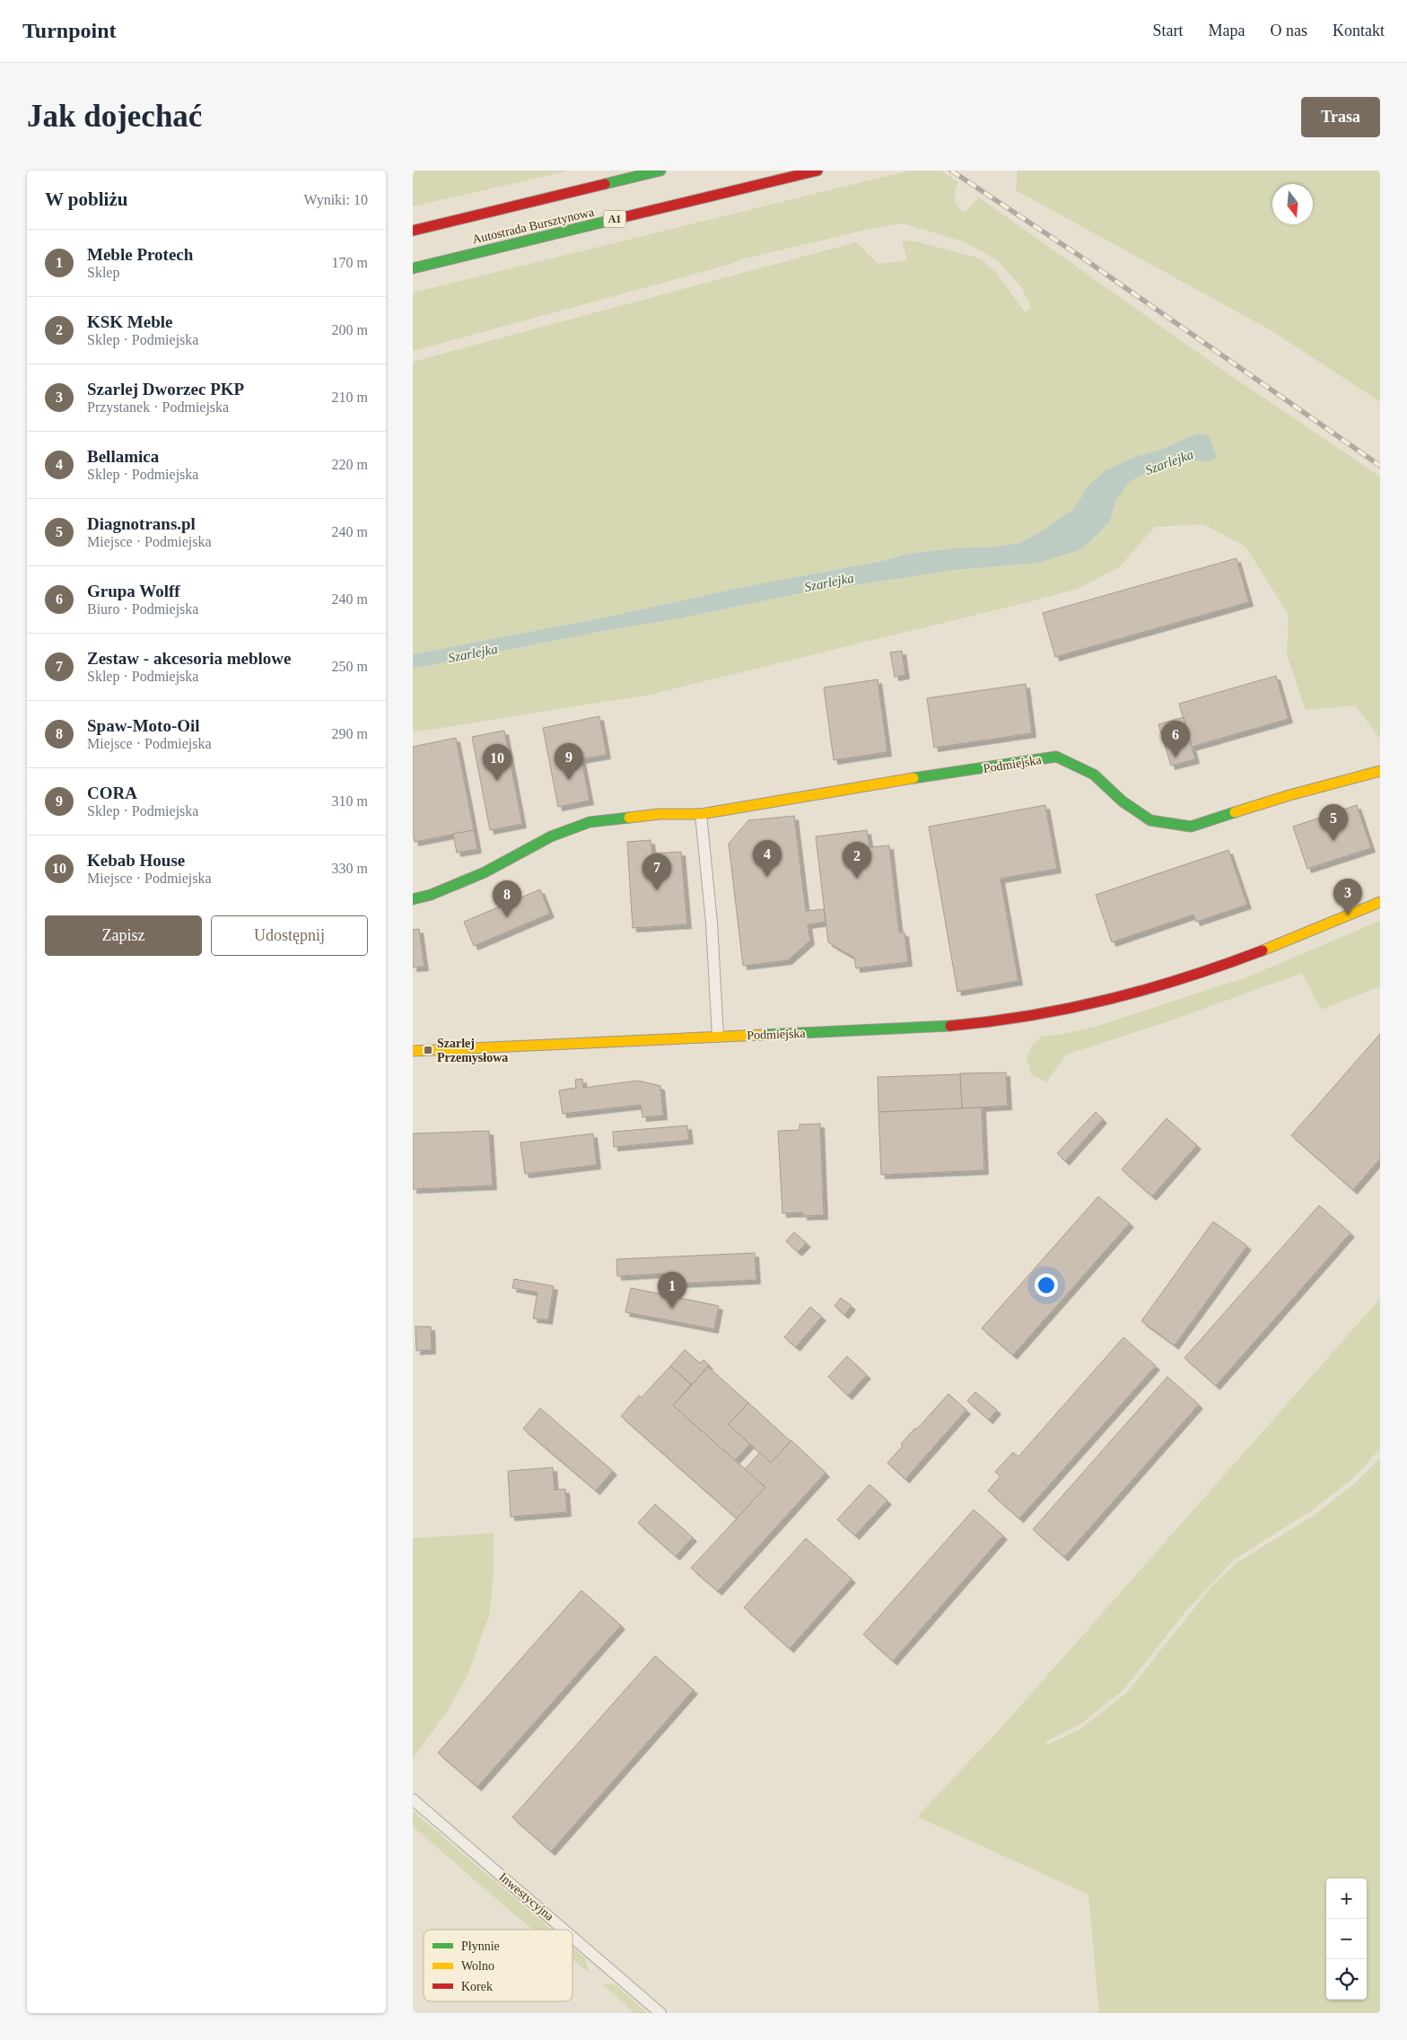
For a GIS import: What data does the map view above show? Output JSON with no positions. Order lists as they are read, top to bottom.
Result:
{
  "streets": {
    "main road": ["A1", "Autostrada Bursztynowa", "Podmiejska"],
    "street": ["Inwestycyjna"]
  },
  "water": ["Szarlejka"],
  "places": {
    "transit": ["Szarlej Przemysłowa"]
  },
  "legend": ["Płynnie", "Wolno", "Korek"],
  "north": "bottom",
  "page": {
    "header": "Turnpoint",
    "nav": [
      "Start",
      "Mapa",
      "O nas",
      "Kontakt"
    ],
    "buttons": [
      "Trasa",
      ["Zapisz", "Udostępnij"]
    ],
    "title": "Jak dojechać",
    "heading": ["W pobliżu", "Wyniki: 10"],
    "list": [
      {
        "mark": "1",
        "name": "Meble Protech",
        "note": "Sklep",
        "value": "170 m"
      },
      {
        "mark": "2",
        "name": "KSK Meble",
        "note": "Sklep · Podmiejska",
        "value": "200 m"
      },
      {
        "mark": "3",
        "name": "Szarlej Dworzec PKP",
        "note": "Przystanek · Podmiejska",
        "value": "210 m"
      },
      {
        "mark": "4",
        "name": "Bellamica",
        "note": "Sklep · Podmiejska",
        "value": "220 m"
      },
      {
        "mark": "5",
        "name": "Diagnotrans.pl",
        "note": "Miejsce · Podmiejska",
        "value": "240 m"
      },
      {
        "mark": "6",
        "name": "Grupa Wolff",
        "note": "Biuro · Podmiejska",
        "value": "240 m"
      },
      {
        "mark": "7",
        "name": "Zestaw - akcesoria meblowe",
        "note": "Sklep · Podmiejska",
        "value": "250 m"
      },
      {
        "mark": "8",
        "name": "Spaw-Moto-Oil",
        "note": "Miejsce · Podmiejska",
        "value": "290 m"
      },
      {
        "mark": "9",
        "name": "CORA",
        "note": "Sklep · Podmiejska",
        "value": "310 m"
      },
      {
        "mark": "10",
        "name": "Kebab House",
        "note": "Miejsce · Podmiejska",
        "value": "330 m"
      }
    ],
    "pins": [
      "6",
      "9",
      "10",
      "5",
      "4",
      "2",
      "7",
      "3",
      "8",
      "1"
    ],
    "map_buttons": ["+", "−"]
  }
}
